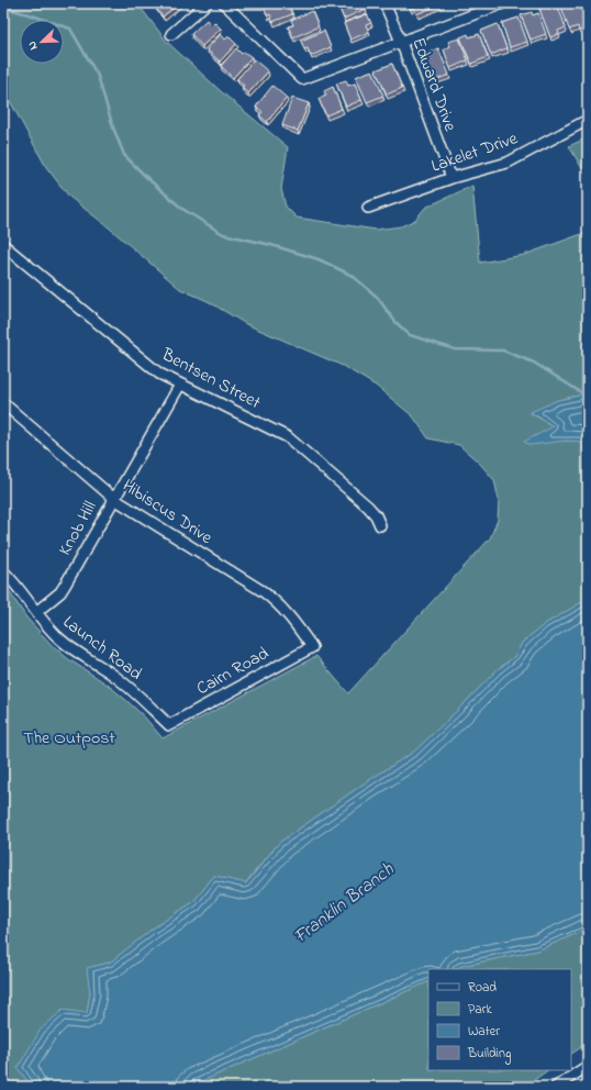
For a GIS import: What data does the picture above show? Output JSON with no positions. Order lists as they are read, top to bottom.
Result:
{
  "streets": {
    "street": [
      "Edward Drive",
      "Lakelet Drive",
      "Bentsen Street",
      "Hibiscus Drive",
      "Knob Hill",
      "Launch Road",
      "Cairn Road"
    ]
  },
  "crossings": [
    ["Edward Drive", "Lakelet Drive"],
    ["Bentsen Street", "Knob Hill"],
    ["Hibiscus Drive", "Knob Hill"],
    ["Hibiscus Drive", "Cairn Road"],
    ["Knob Hill", "Launch Road"],
    ["Launch Road", "Cairn Road"]
  ],
  "water": ["Franklin Branch"],
  "parks": ["The Outpost"],
  "legend": [
    "Road",
    "Park",
    "Water",
    "Building"
  ],
  "north": "bottom left"
}
